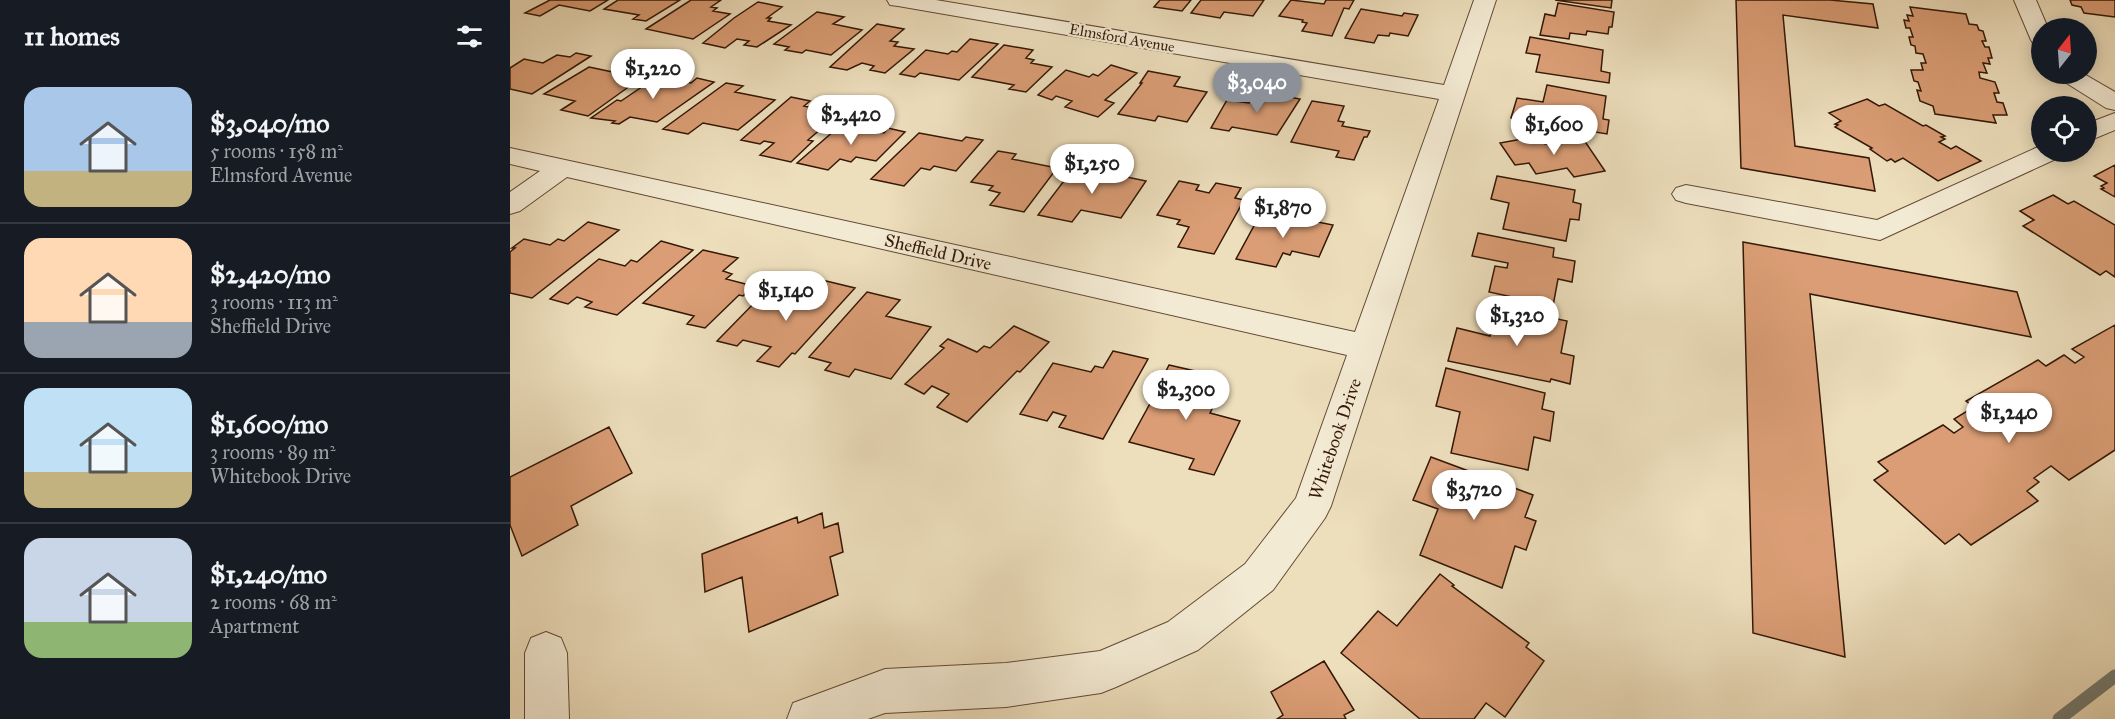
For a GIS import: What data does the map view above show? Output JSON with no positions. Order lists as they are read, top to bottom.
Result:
{
  "streets": {
    "street": ["Elmsford Avenue", "Sheffield Drive", "Whitebook Drive"]
  },
  "crossings": [
    ["Elmsford Avenue", "Whitebook Drive"],
    ["Sheffield Drive", "Whitebook Drive"]
  ],
  "north": "top",
  "page": {
    "heading": "11 homes",
    "price": [
      "$1,220",
      "$3,040",
      "$2,420",
      "$1,600",
      "$1,250",
      "$1,870",
      "$1,140",
      "$1,320",
      "$2,300",
      "$1,240",
      "$3,720"
    ],
    "list": [
      {
        "name": "$3,040/mo",
        "note": "5 rooms · 158 m² · Elmsford Avenue"
      },
      {
        "name": "$2,420/mo",
        "note": "3 rooms · 113 m² · Sheffield Drive"
      },
      {
        "name": "$1,600/mo",
        "note": "3 rooms · 89 m² · Whitebook Drive"
      },
      {
        "name": "$1,240/mo",
        "note": "2 rooms · 68 m² · Apartment"
      }
    ]
  }
}
